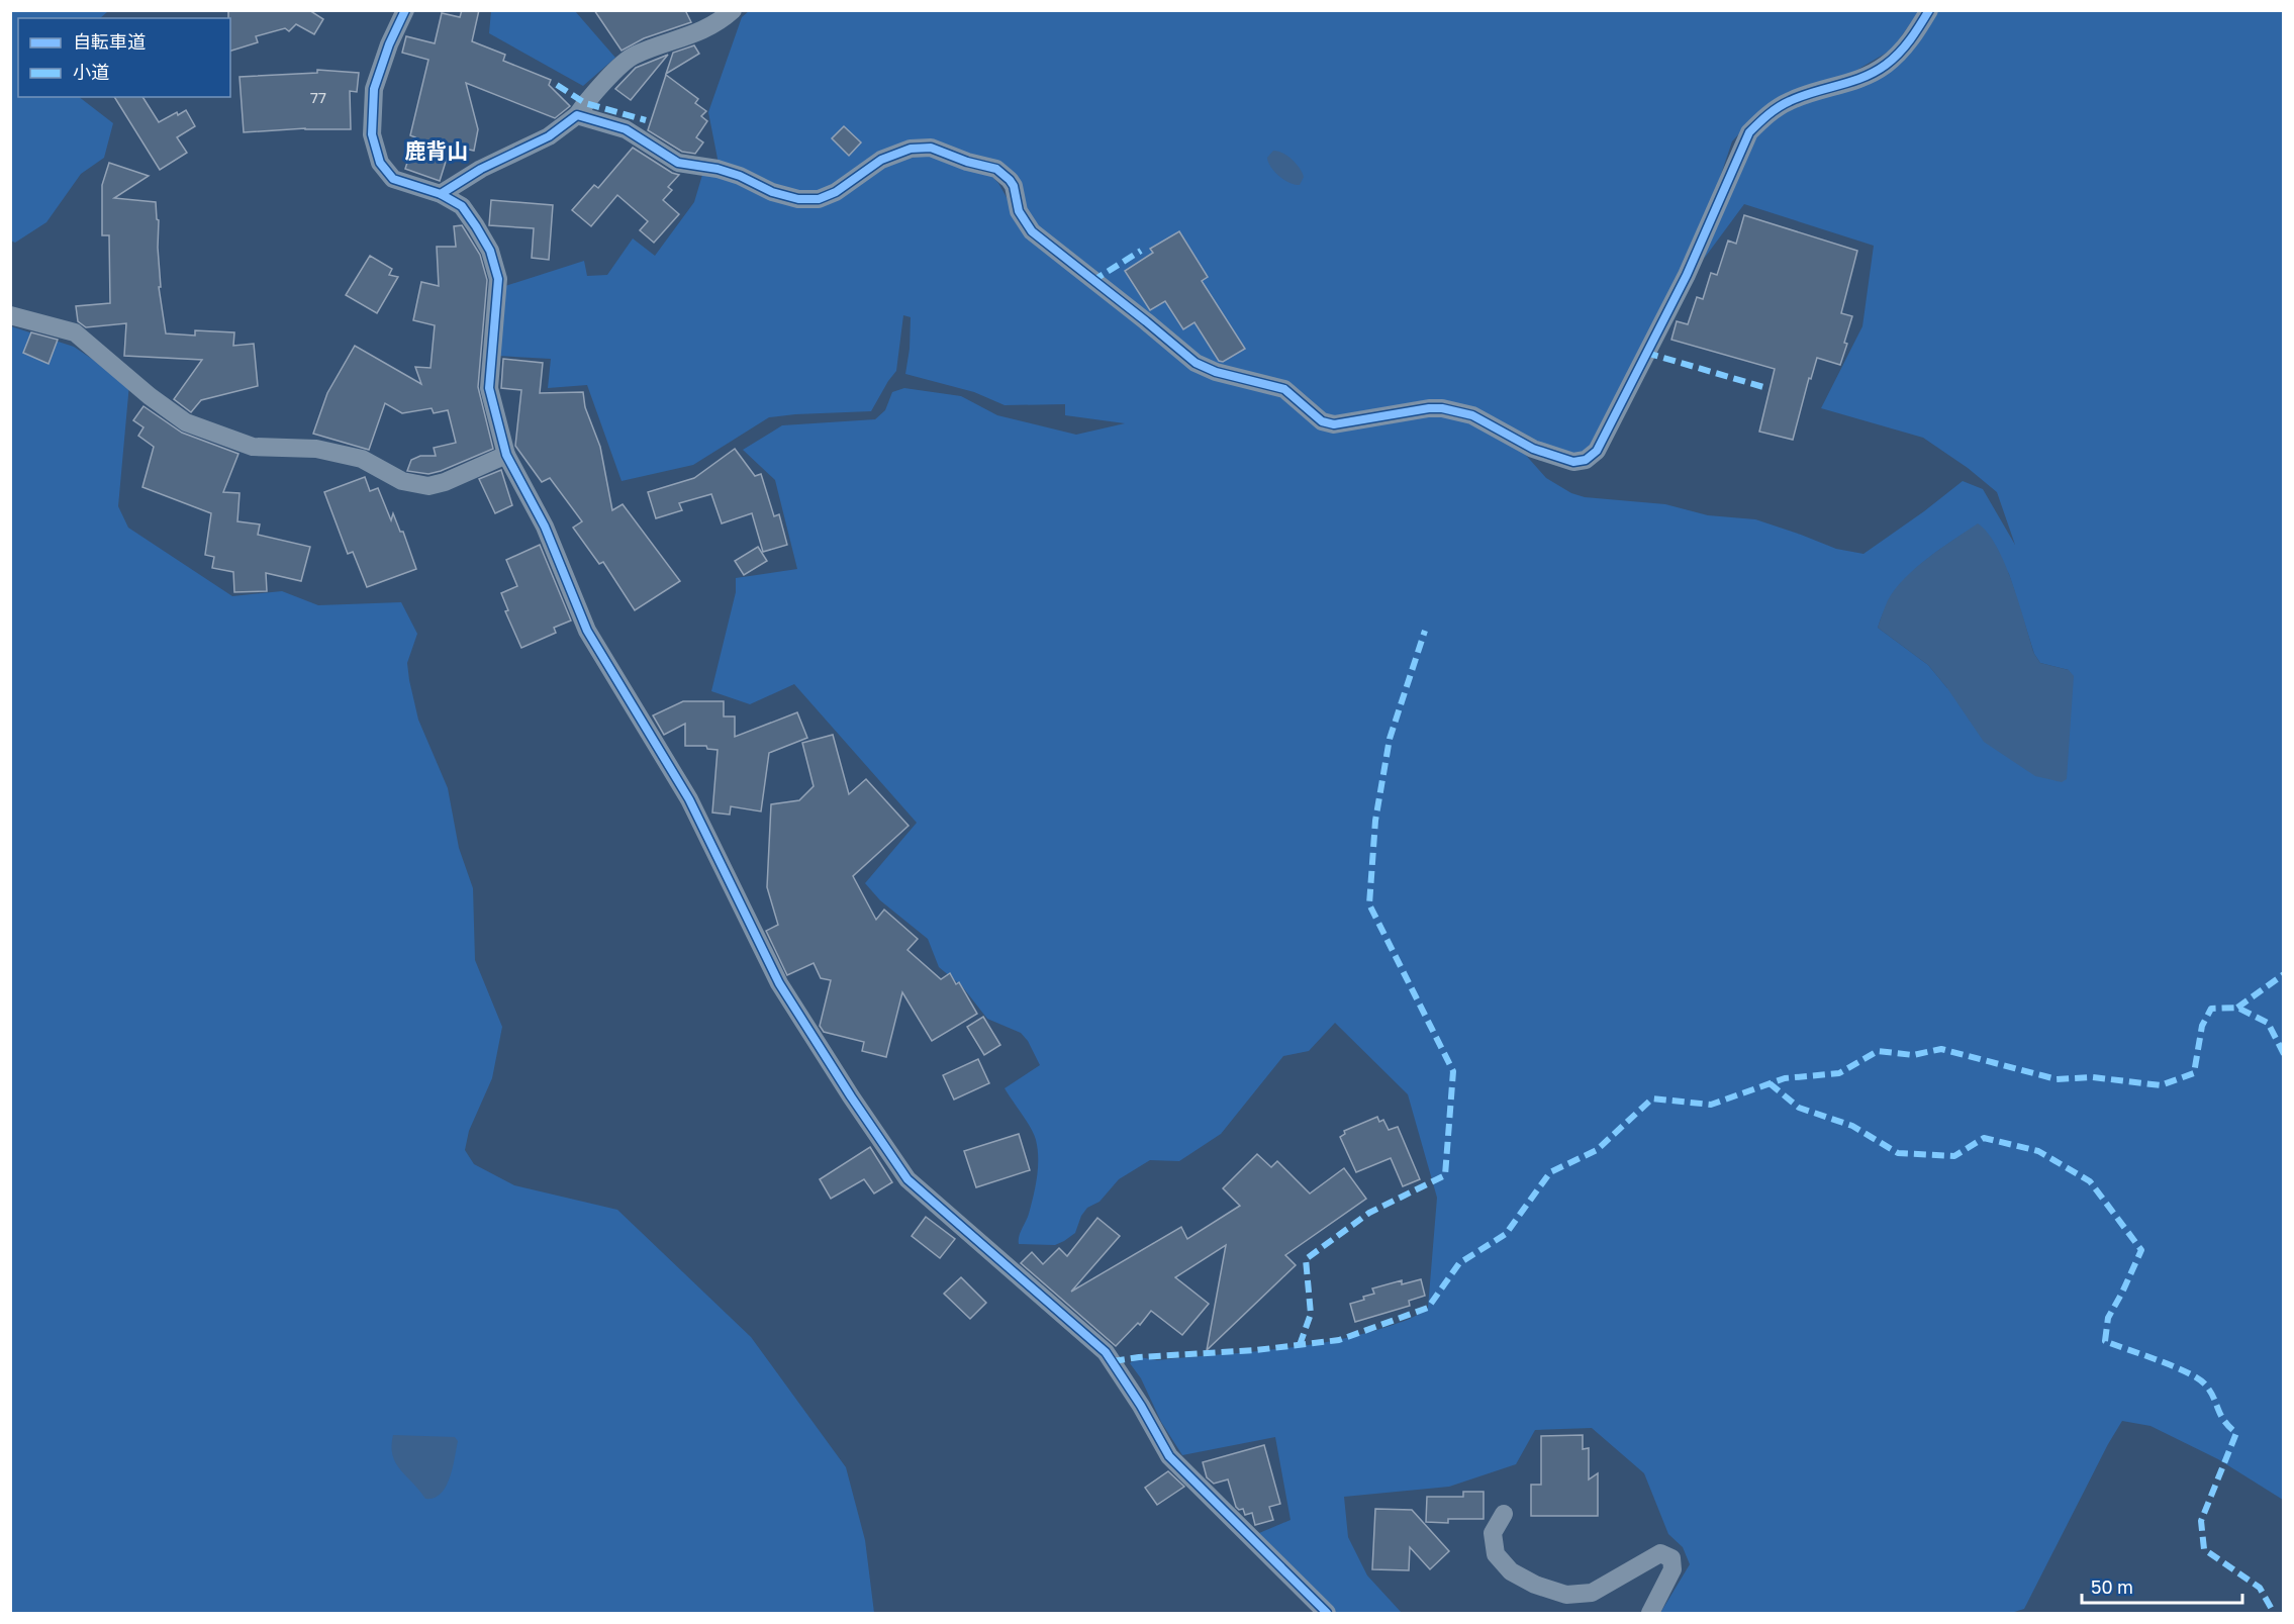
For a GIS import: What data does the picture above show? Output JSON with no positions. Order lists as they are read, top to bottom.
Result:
{
  "districts": ["鹿背山"],
  "house_numbers": ["77"],
  "legend": ["自転車道", "小道"],
  "scale_bar": "50 m"
}
